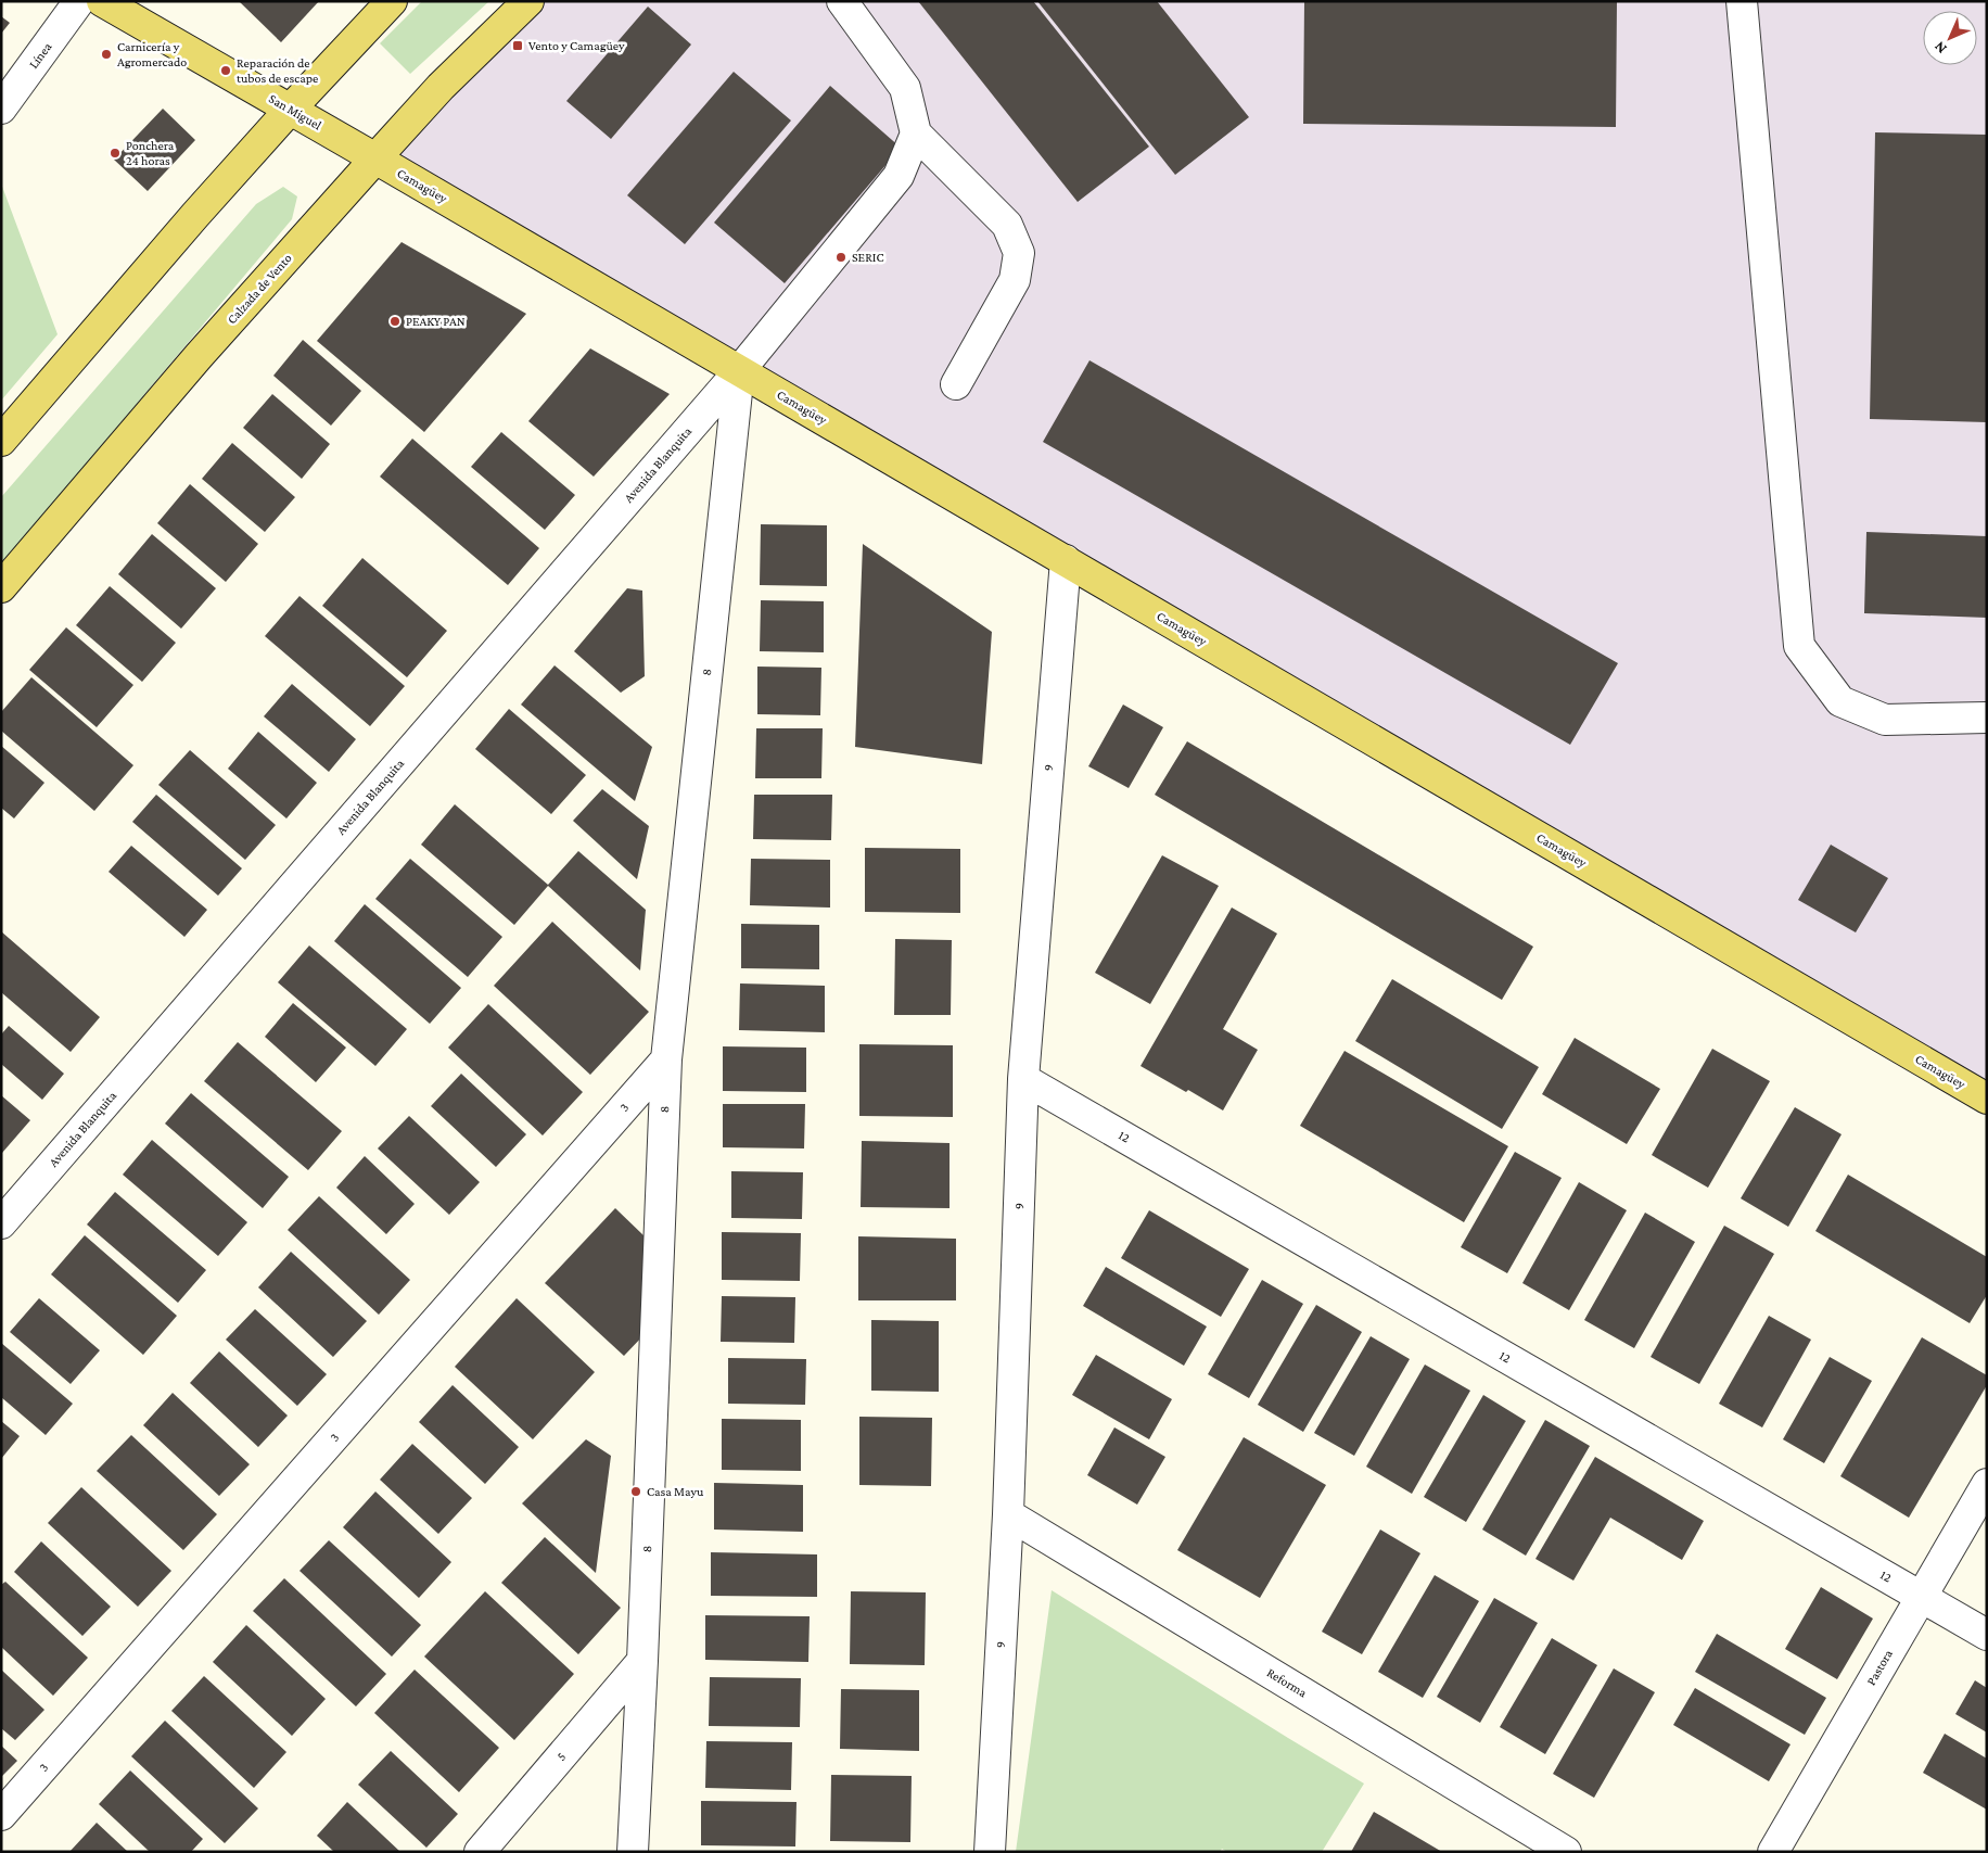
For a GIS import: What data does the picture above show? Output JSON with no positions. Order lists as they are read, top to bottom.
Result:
{
  "streets": {
    "main road": ["San Miguel", "Camagüey", "Calzada de Vento"],
    "street": [
      "Línea",
      "Avenida Blanquita",
      "8",
      "9",
      "3",
      "12",
      "Pastora",
      "Reforma",
      "5"
    ]
  },
  "crossings": [
    ["San Miguel", "Camagüey"],
    ["San Miguel", "Calzada de Vento"],
    ["Camagüey", "Calzada de Vento"],
    ["Camagüey", "Avenida Blanquita"],
    ["Camagüey", "8"],
    ["Camagüey", "9"],
    ["Avenida Blanquita", "8"],
    ["8", "3"],
    ["8", "5"],
    ["9", "12"],
    ["9", "Reforma"],
    ["12", "Pastora"]
  ],
  "places": {
    "transit": ["Vento y Camagüey"],
    "other": [
      "Carnicería y Agromercado",
      "Reparación de tubos de escape",
      "Ponchera 24 horas",
      "SERIC",
      "PEAKY PAN",
      "Casa Mayu"
    ]
  },
  "north": "bottom left"
}
